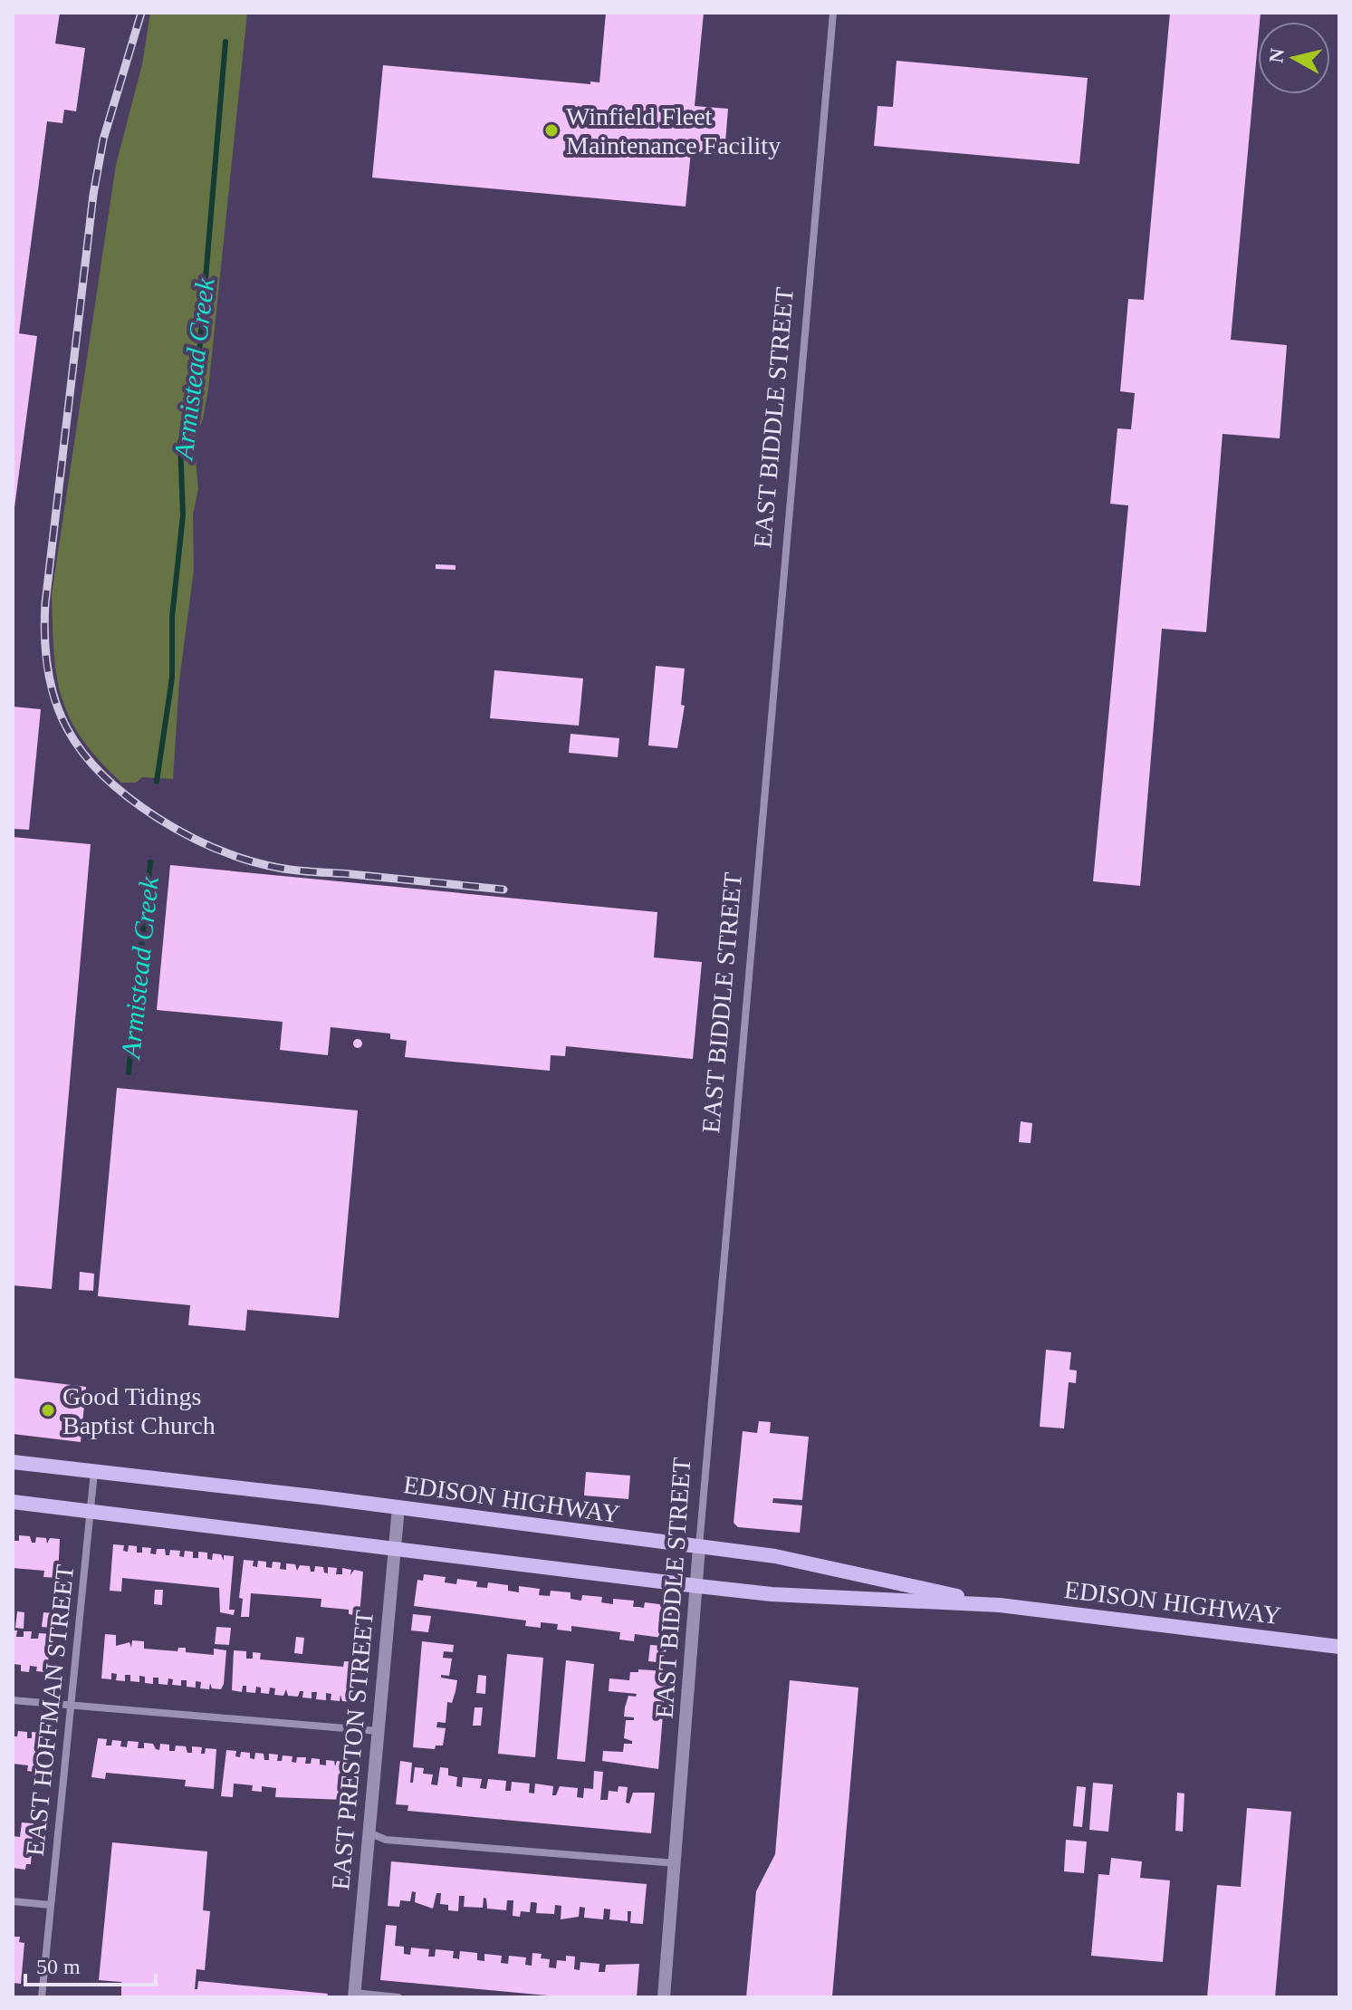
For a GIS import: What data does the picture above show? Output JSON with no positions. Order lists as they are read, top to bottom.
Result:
{
  "streets": {
    "main road": ["EDISON HIGHWAY"],
    "street": ["EAST BIDDLE STREET", "EAST HOFFMAN STREET", "EAST PRESTON STREET"]
  },
  "crossings": [
    ["EAST BIDDLE STREET", "EDISON HIGHWAY"],
    ["EDISON HIGHWAY", "EAST HOFFMAN STREET"],
    ["EDISON HIGHWAY", "EAST PRESTON STREET"]
  ],
  "water": ["Armistead Creek"],
  "places": ["Winfield Fleet Maintenance Facility", "Good Tidings Baptist Church"],
  "scale_bar": "50 m",
  "north": "left"
}
